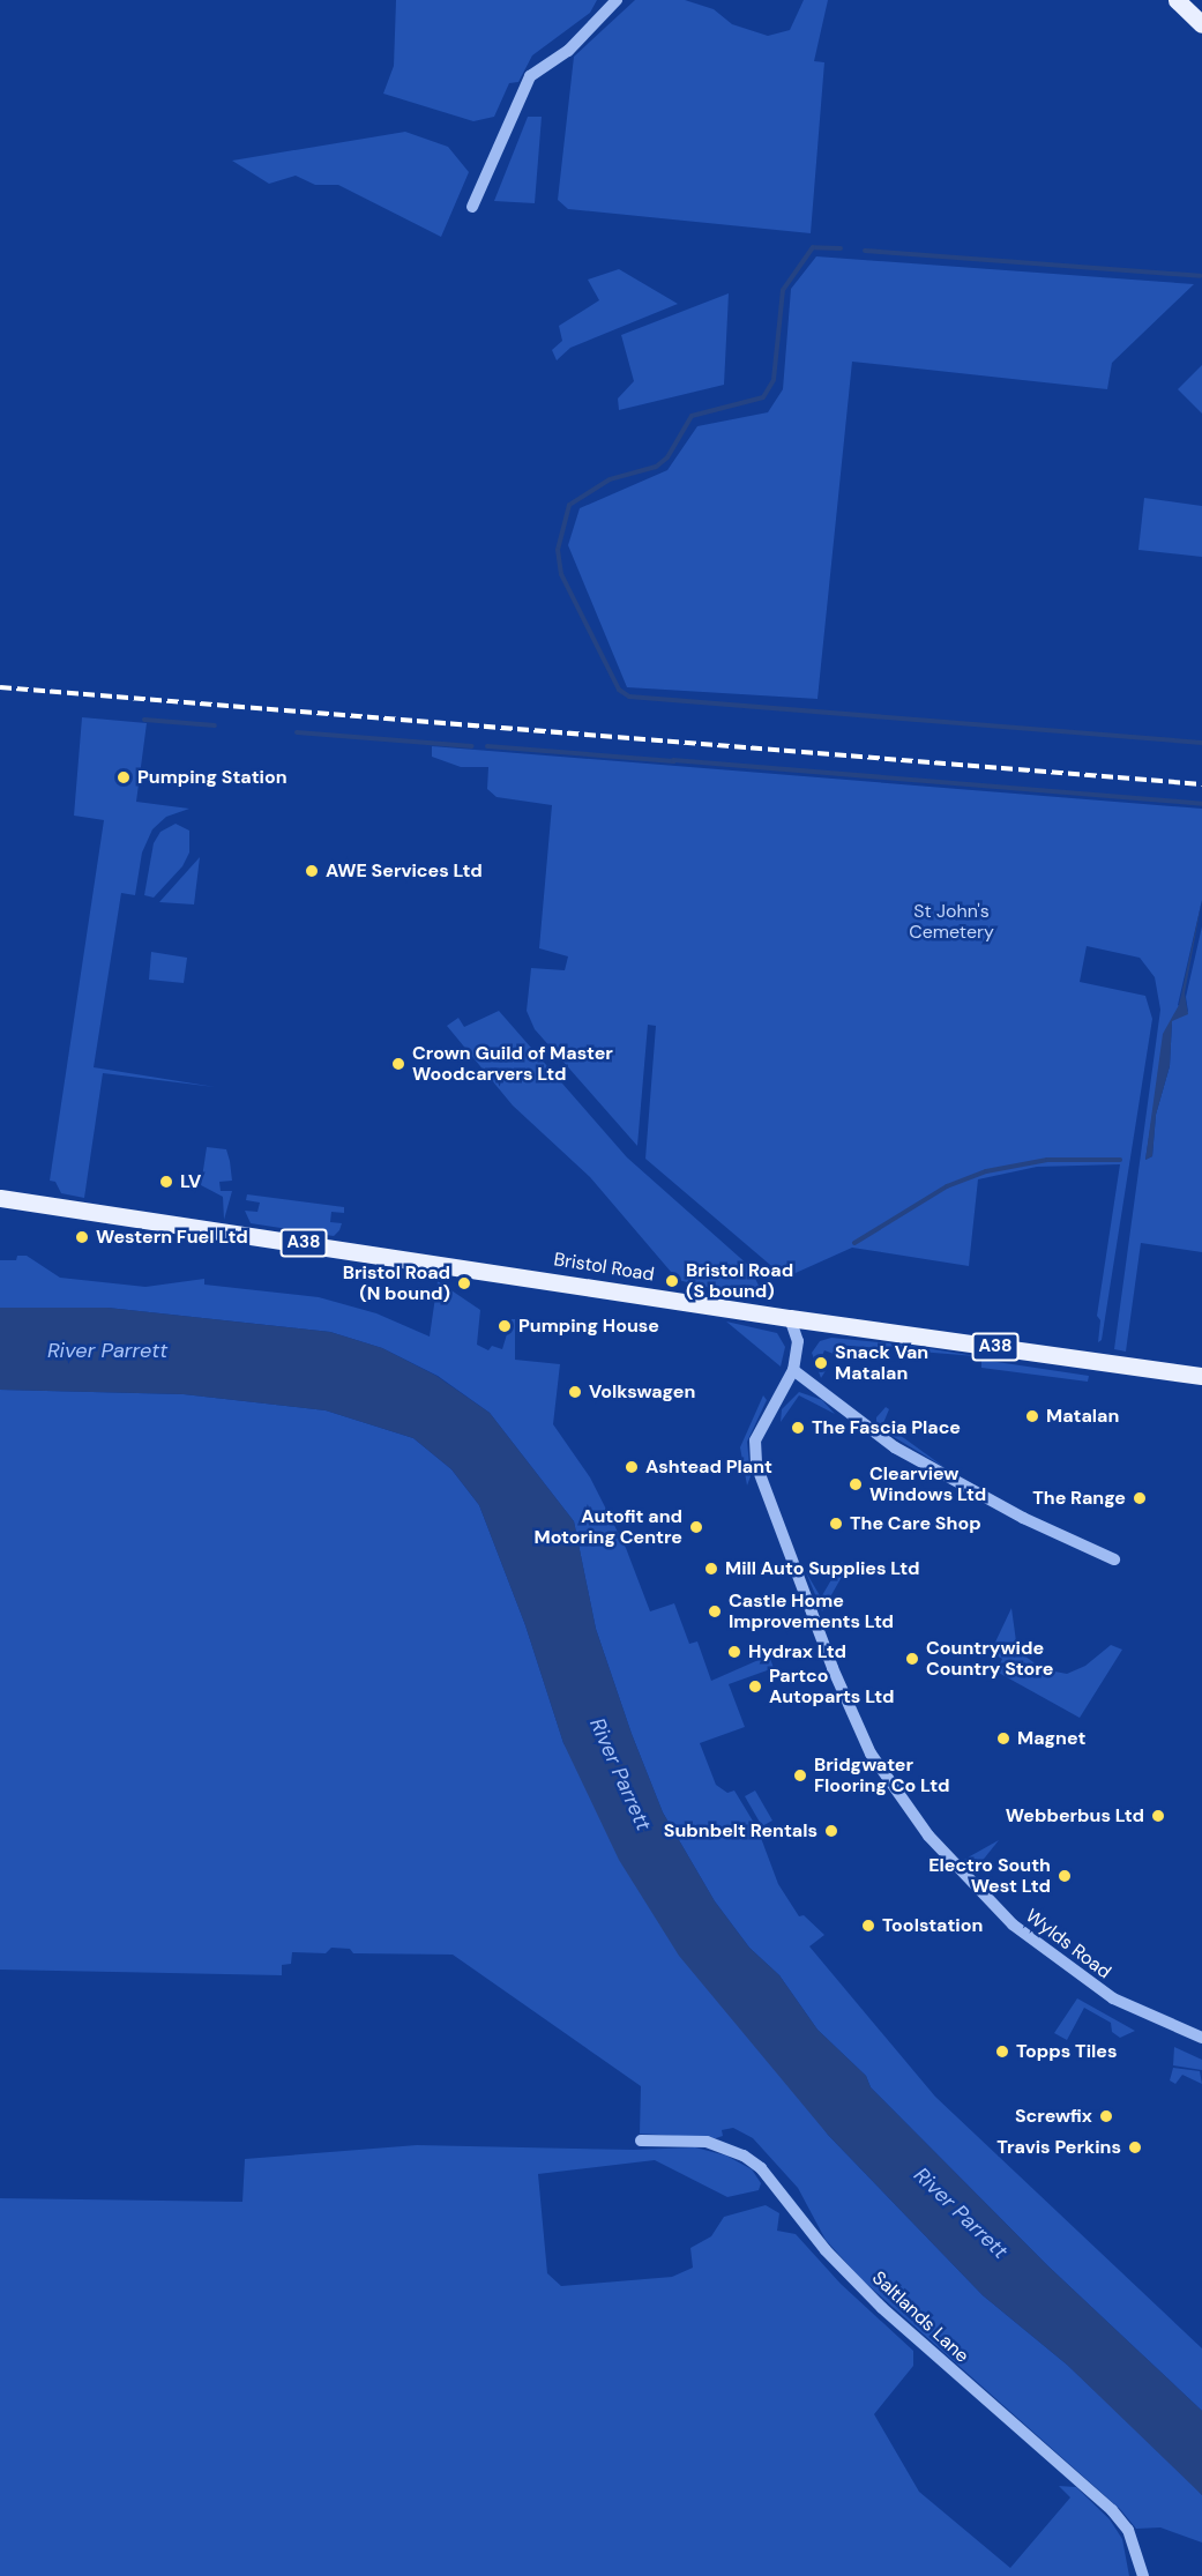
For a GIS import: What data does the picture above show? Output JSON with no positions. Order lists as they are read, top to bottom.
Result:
{
  "streets": {
    "main road": ["A38", "Bristol Road"],
    "street": ["Wylds Road", "Saltlands Lane"]
  },
  "crossings": [
    ["Bristol Road", "Wylds Road"]
  ],
  "water": ["River Parrett"],
  "parks": ["St John's Cemetery"],
  "places": [
    "Pumping Station",
    "AWE Services Ltd",
    "Crown Guild of Master Woodcarvers Ltd",
    "LV",
    "Western Fuel Ltd",
    "Bristol Road (S bound)",
    "Bristol Road (N bound)",
    "Pumping House",
    "Snack Van Matalan",
    "Volkswagen",
    "Matalan",
    "The Fascia Place",
    "Ashtead Plant",
    "Clearview Windows Ltd",
    "The Range",
    "The Care Shop",
    "Autofit and Motoring Centre",
    "Mill Auto Supplies Ltd",
    "Castle Home Improvements Ltd",
    "Hydrax Ltd",
    "Countrywide Country Store",
    "Partco Autoparts Ltd",
    "Magnet",
    "Bridgwater Flooring Co Ltd",
    "Webberbus Ltd",
    "Subnbelt Rentals",
    "Electro South West Ltd",
    "Toolstation",
    "Topps Tiles",
    "Screwfix",
    "Travis Perkins"
  ]
}
